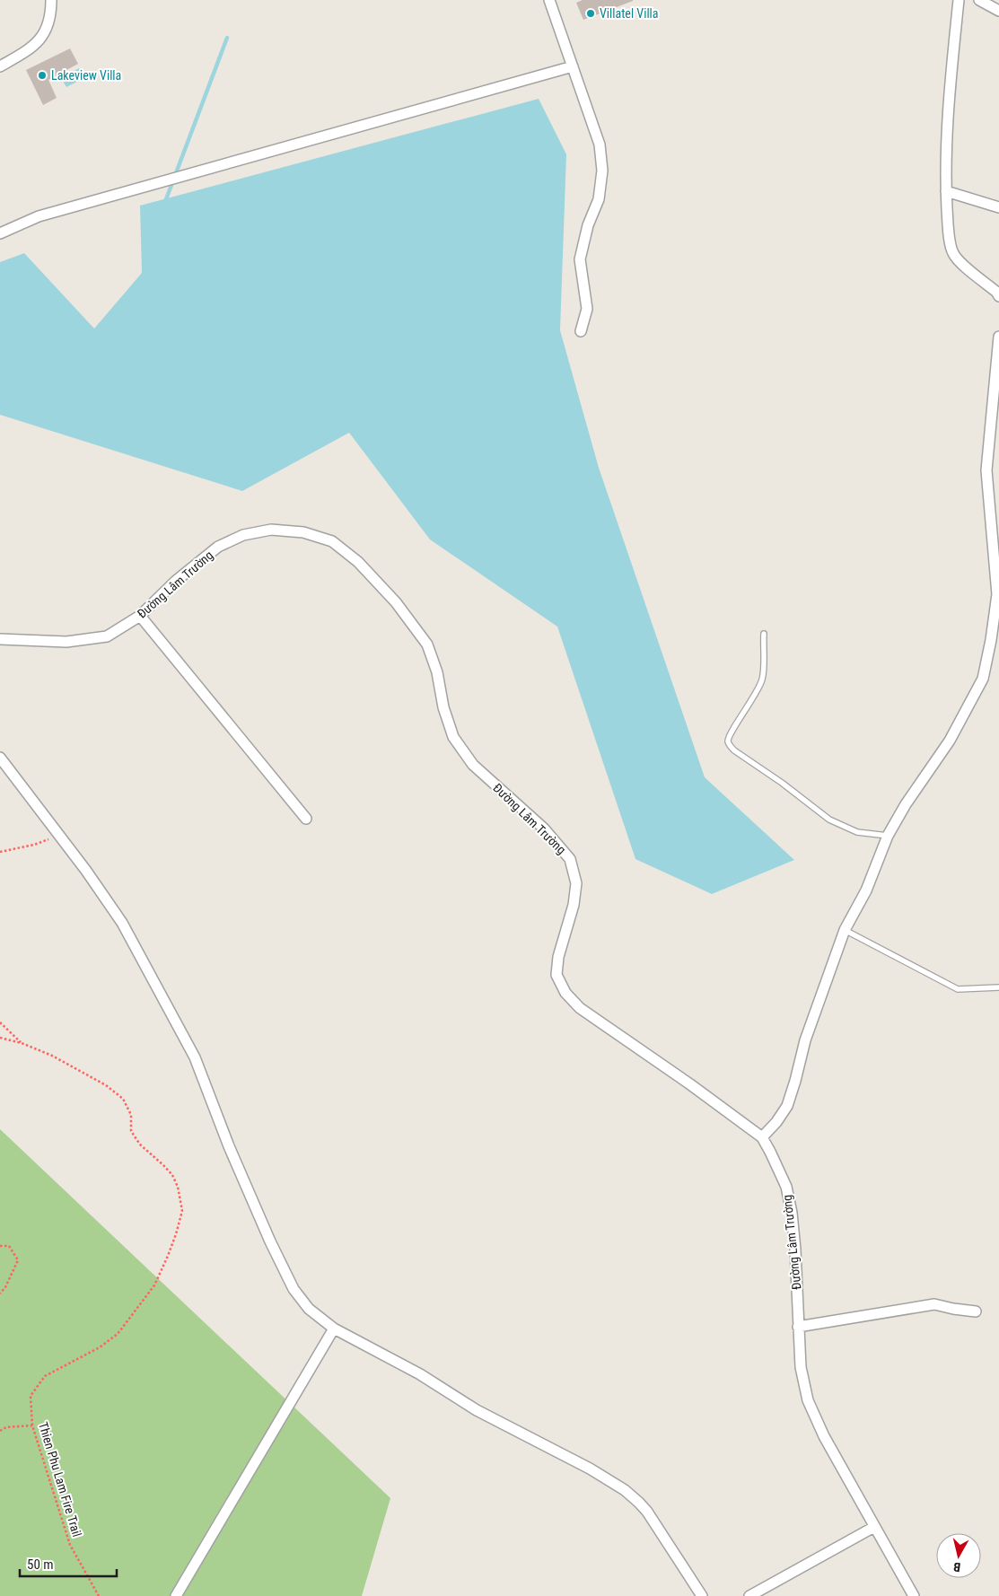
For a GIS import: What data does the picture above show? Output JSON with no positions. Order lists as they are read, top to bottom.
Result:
{
  "streets": {
    "street": ["Đường Lâm Trường"],
    "path": ["Thien Phu Lam Fire Trail"]
  },
  "places": ["Villatel Villa", "Lakeview Villa"],
  "scale_bar": "50 m",
  "north": "bottom"
}
